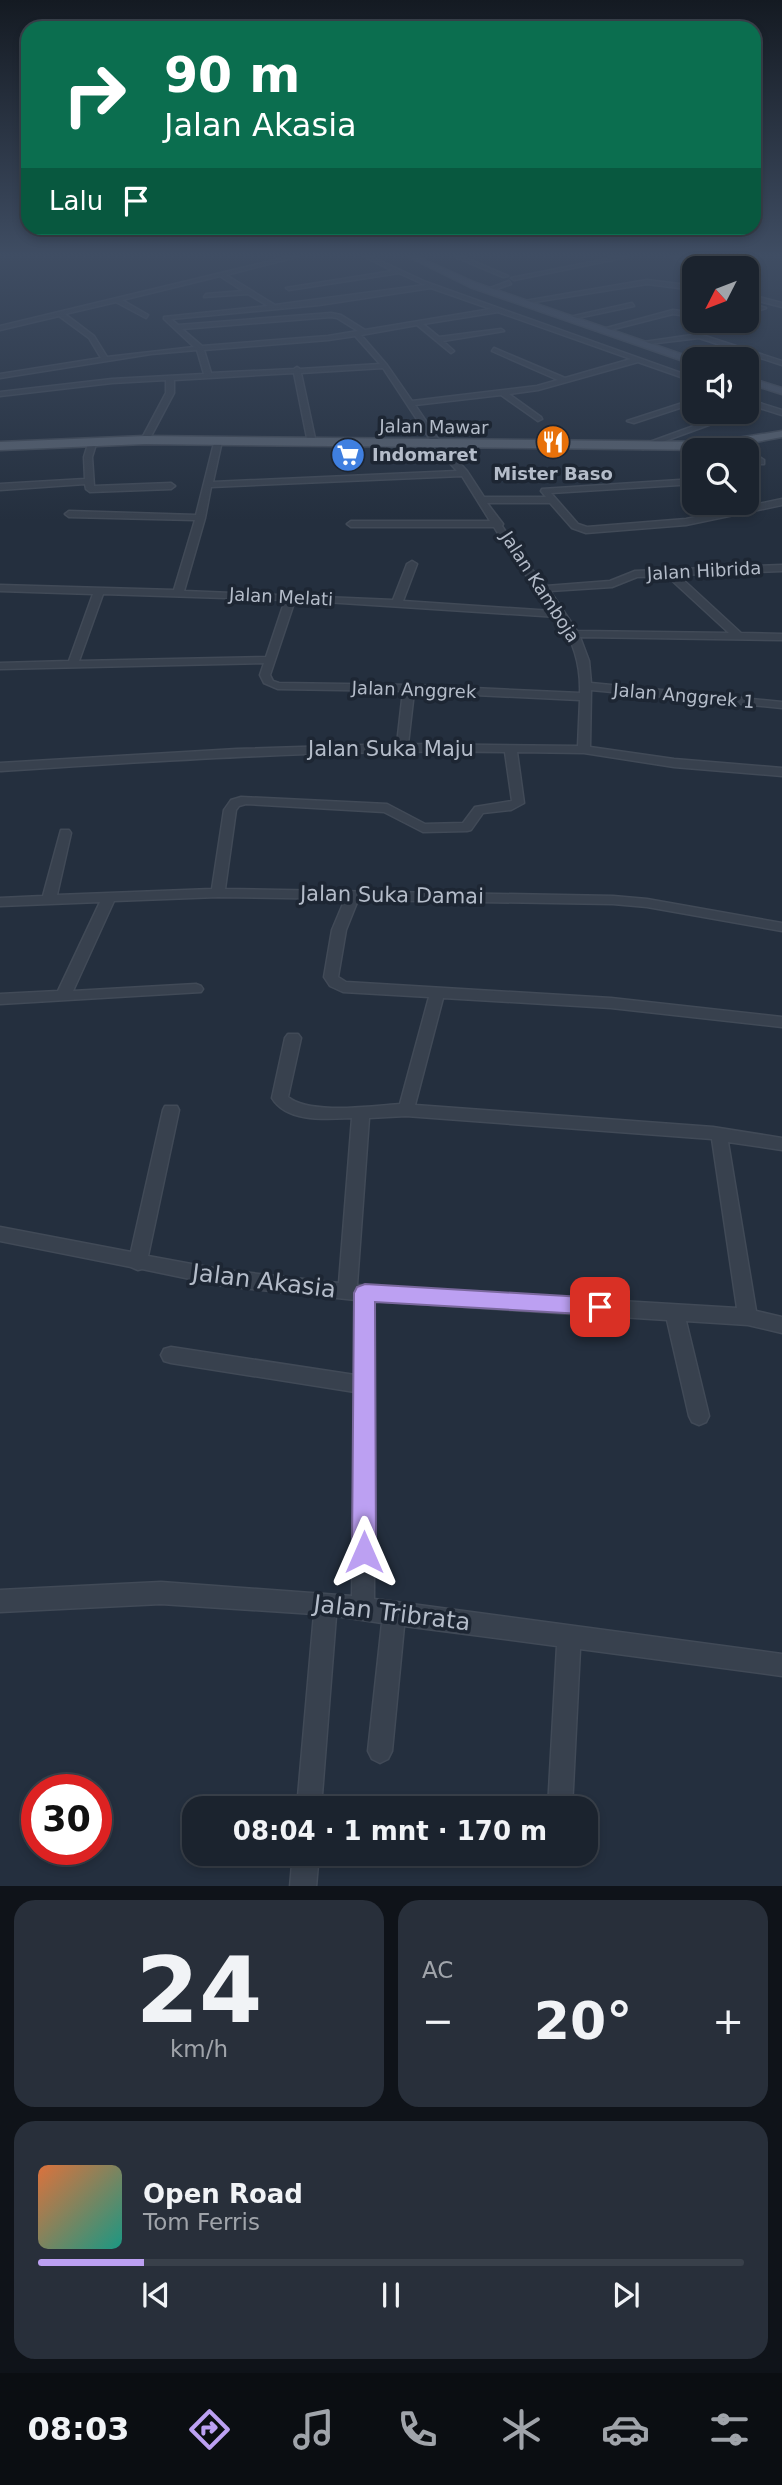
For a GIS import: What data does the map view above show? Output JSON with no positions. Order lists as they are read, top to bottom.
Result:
{
  "streets": {
    "main road": ["Jalan Mawar"],
    "street": [
      "Jalan Hibrida",
      "Jalan Kamboja",
      "Jalan Melati",
      "Jalan Anggrek",
      "Jalan Anggrek 1",
      "Jalan Suka Maju",
      "Jalan Suka Damai",
      "Jalan Akasia",
      "Jalan Tribrata"
    ]
  },
  "crossings": [
    ["Jalan Mawar", "Jalan Kamboja"],
    ["Jalan Hibrida", "Jalan Kamboja"],
    ["Jalan Kamboja", "Jalan Melati"],
    ["Jalan Kamboja", "Jalan Anggrek"],
    ["Jalan Kamboja", "Jalan Anggrek 1"],
    ["Jalan Kamboja", "Jalan Suka Maju"],
    ["Jalan Anggrek", "Jalan Anggrek 1"]
  ],
  "places": {
    "restaurant": ["Mister Baso"],
    "supermarket": ["Indomaret"]
  },
  "north": "bottom left",
  "page": {
    "turn": ["90 m", "Jalan Akasia"],
    "then": "Lalu",
    "limit": "30",
    "trip": "08:04 · 1 mnt · 170 m",
    "tile": [
      ["24", "km/h"],
      "AC"
    ],
    "heat": ["−", "20°", "+"],
    "song": ["Open Road", "Tom Ferris"],
    "tabs": "08:03"
  }
}
